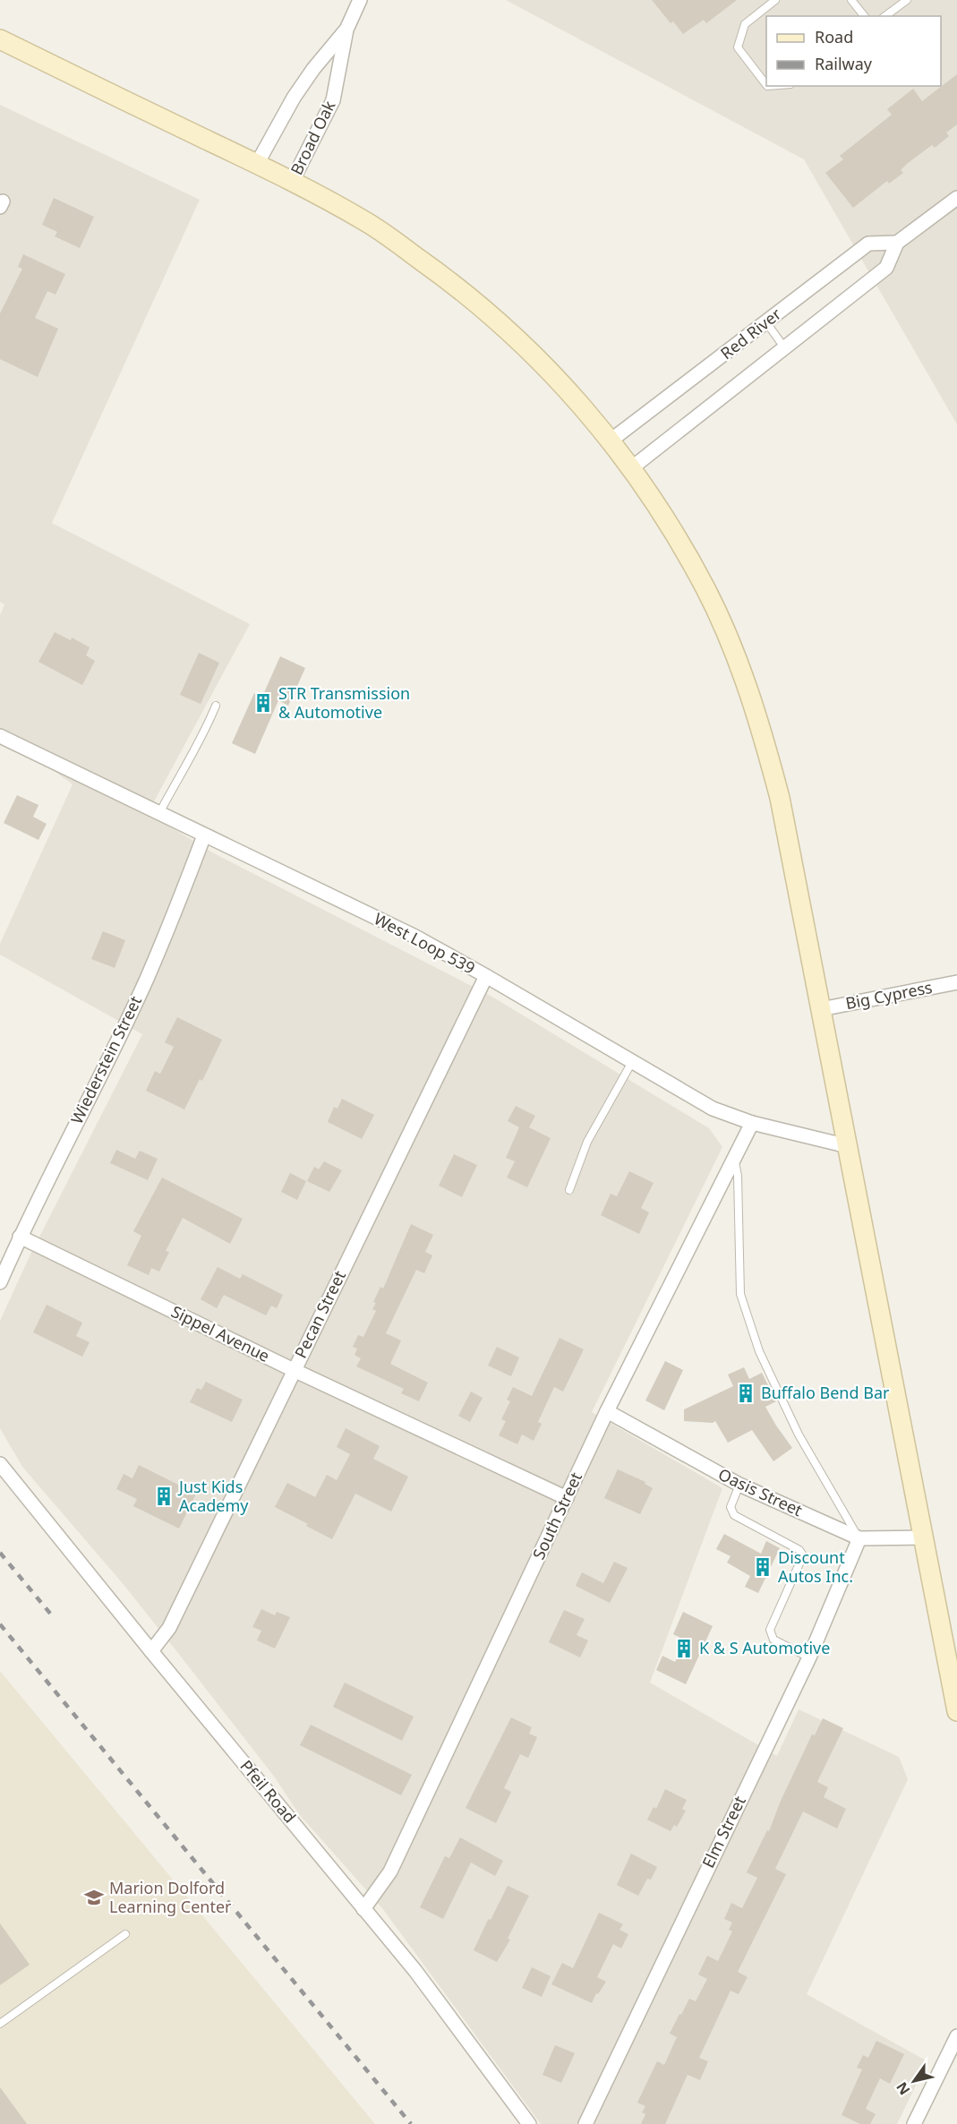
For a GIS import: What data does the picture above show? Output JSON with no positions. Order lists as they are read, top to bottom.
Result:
{
  "streets": {
    "street": [
      "Broad Oak",
      "Red River",
      "West Loop 539",
      "Big Cypress",
      "Wiederstein Street",
      "Pecan Street",
      "Sippel Avenue",
      "Oasis Street",
      "South Street",
      "Pfeil Road",
      "Elm Street"
    ]
  },
  "crossings": [
    ["West Loop 539", "Wiederstein Street"],
    ["West Loop 539", "Pecan Street"],
    ["West Loop 539", "South Street"],
    ["Wiederstein Street", "Sippel Avenue"],
    ["Pecan Street", "Sippel Avenue"],
    ["Pecan Street", "Pfeil Road"],
    ["Sippel Avenue", "South Street"],
    ["Oasis Street", "South Street"],
    ["Oasis Street", "Elm Street"],
    ["South Street", "Pfeil Road"]
  ],
  "places": {
    "building": [
      "STR Transmission & Automotive",
      "Buffalo Bend Bar",
      "Just Kids Academy",
      "Discount Autos Inc.",
      "K & S Automotive"
    ],
    "school or university": ["Marion Dolford Learning Center"]
  },
  "legend": ["Road", "Railway"],
  "north": "bottom left"
}
